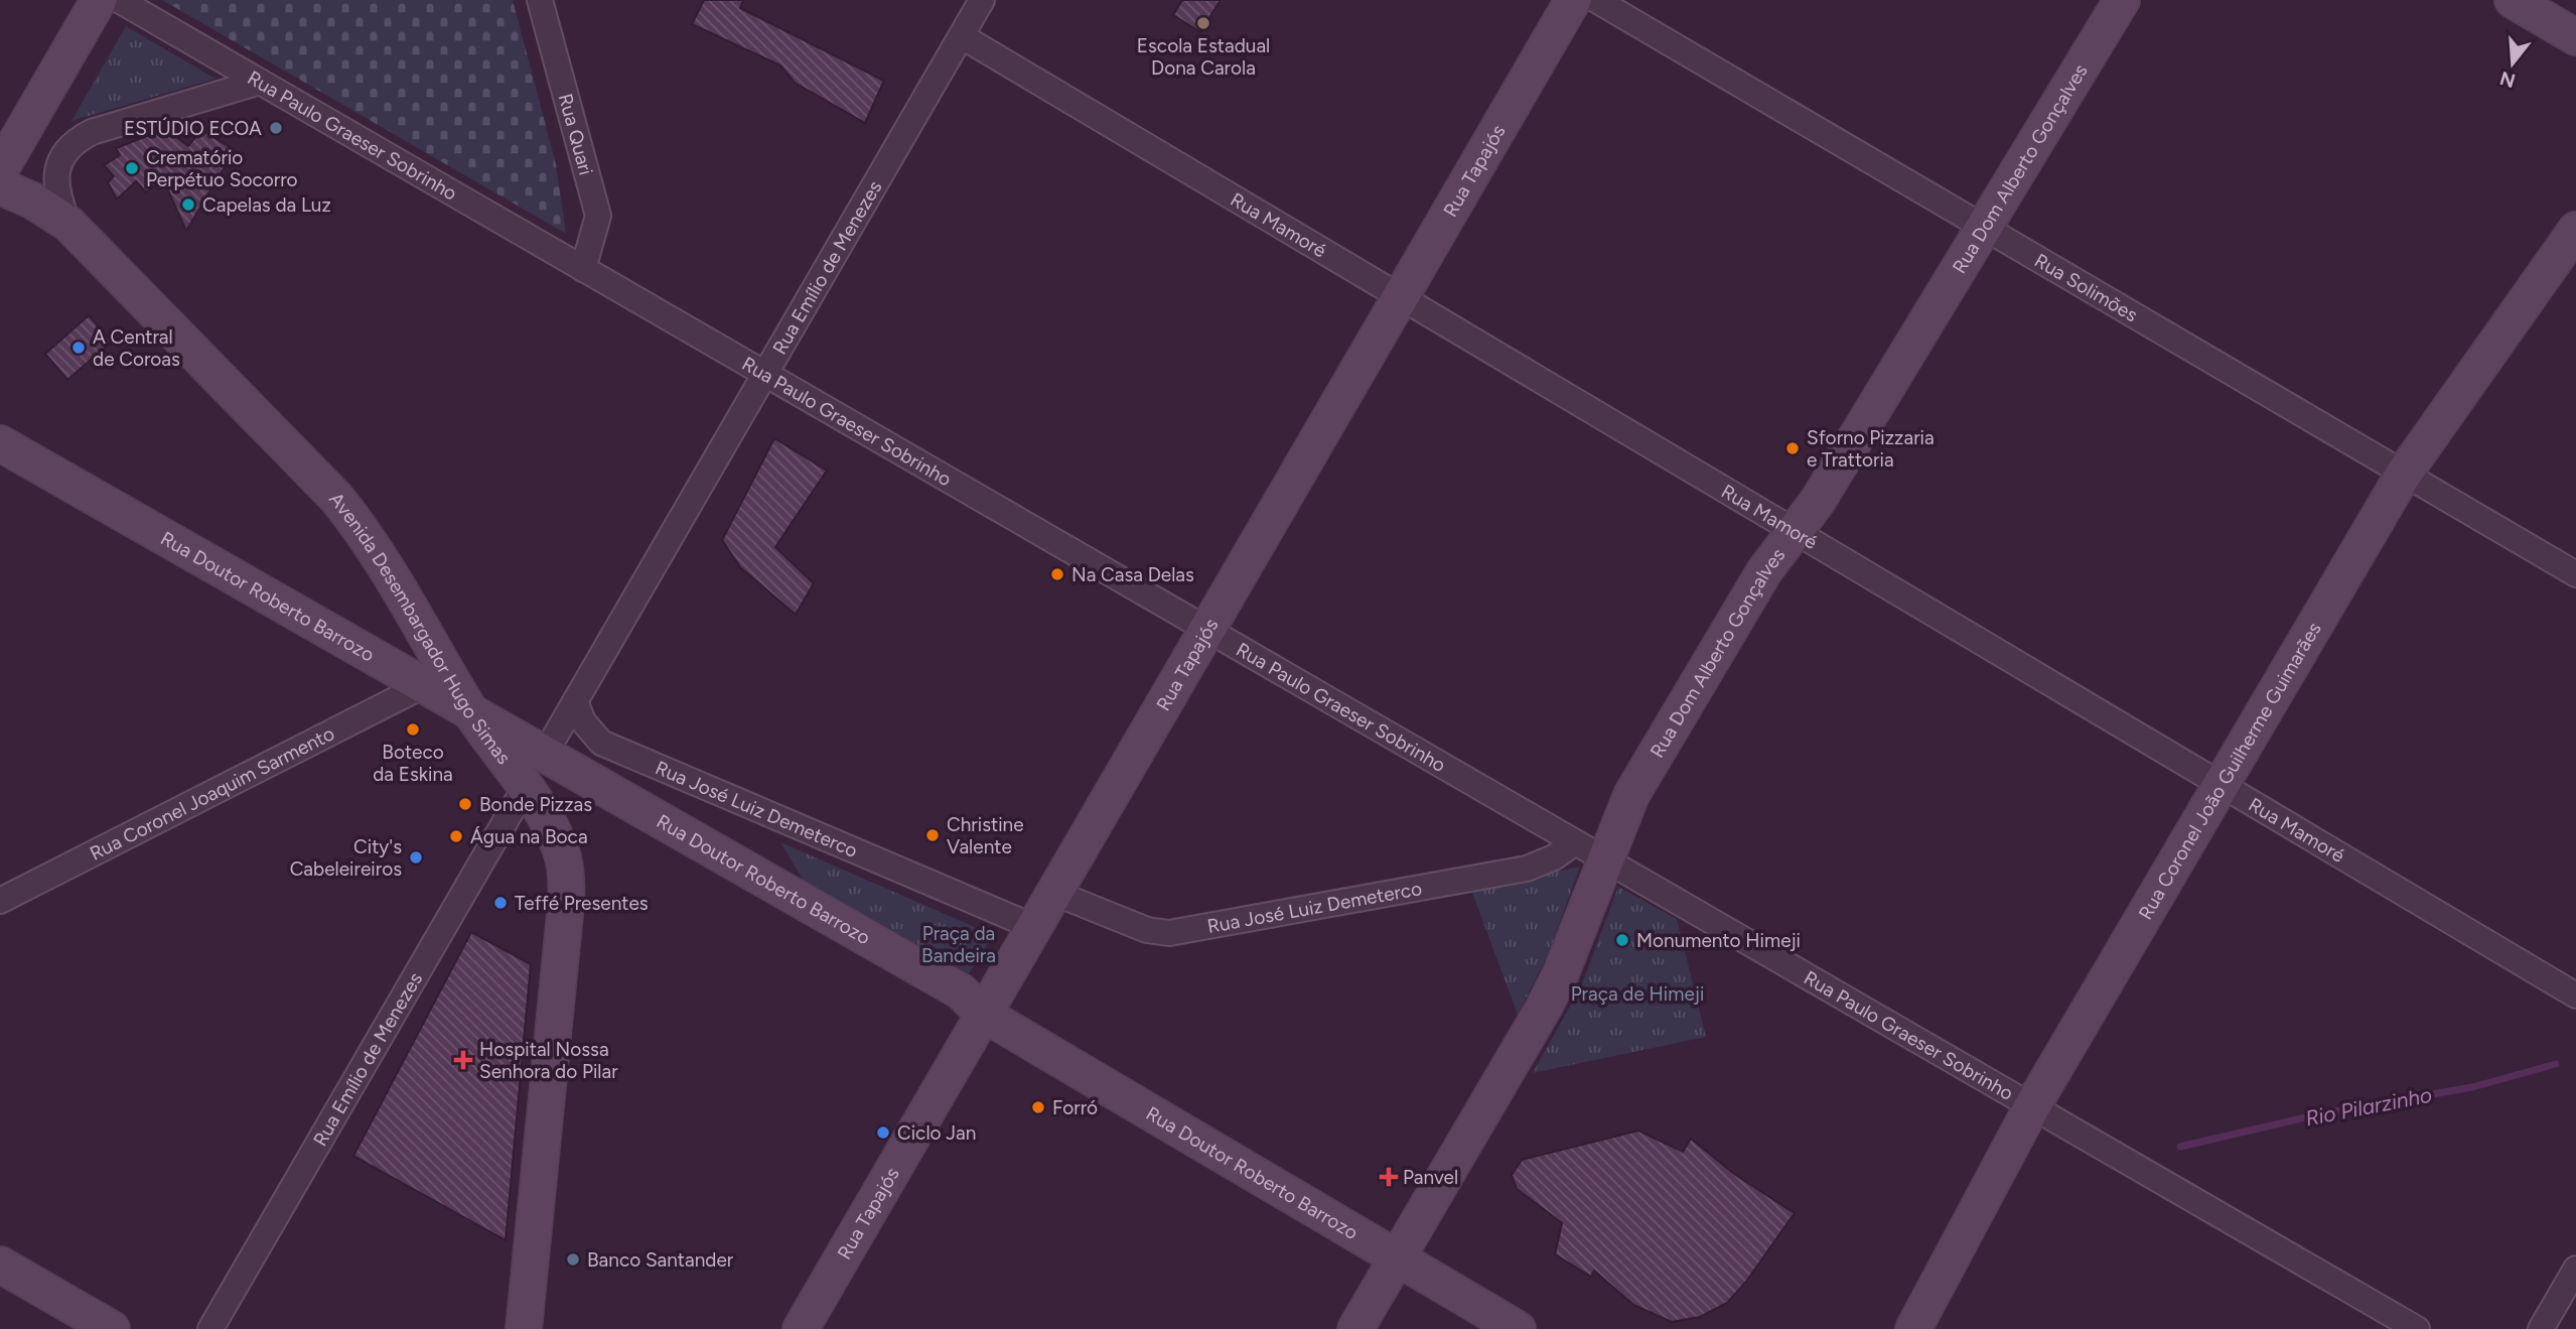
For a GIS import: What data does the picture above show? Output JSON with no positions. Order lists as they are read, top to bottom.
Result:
{
  "streets": {
    "main road": [
      "Rua Dom Alberto Gonçalves",
      "Rua Tapajós",
      "Rua Doutor Roberto Barrozo",
      "Avenida Desembargador Hugo Simas",
      "Rua Coronel João Guilherme Guimarães"
    ],
    "street": [
      "Rua Quari",
      "Rua Paulo Graeser Sobrinho",
      "Rua Mamoré",
      "Rua Emílio de Menezes",
      "Rua Solimões",
      "Rua Coronel Joaquim Sarmento",
      "Rua José Luiz Demeterco"
    ]
  },
  "crossings": [
    ["Rua Quari", "Rua Paulo Graeser Sobrinho"],
    ["Rua Paulo Graeser Sobrinho", "Rua Dom Alberto Gonçalves"],
    ["Rua Paulo Graeser Sobrinho", "Rua Tapajós"],
    ["Rua Paulo Graeser Sobrinho", "Rua Emílio de Menezes"],
    ["Rua Paulo Graeser Sobrinho", "Rua Coronel João Guilherme Guimarães"],
    ["Rua Paulo Graeser Sobrinho", "Rua José Luiz Demeterco"],
    ["Rua Dom Alberto Gonçalves", "Rua Mamoré"],
    ["Rua Dom Alberto Gonçalves", "Rua Solimões"],
    ["Rua Dom Alberto Gonçalves", "Rua Doutor Roberto Barrozo"],
    ["Rua Tapajós", "Rua Mamoré"],
    ["Rua Tapajós", "Rua Doutor Roberto Barrozo"],
    ["Rua Tapajós", "Rua José Luiz Demeterco"],
    ["Rua Mamoré", "Rua Emílio de Menezes"],
    ["Rua Mamoré", "Rua Coronel João Guilherme Guimarães"],
    ["Rua Emílio de Menezes", "Rua Doutor Roberto Barrozo"],
    ["Rua Emílio de Menezes", "Avenida Desembargador Hugo Simas"],
    ["Rua Emílio de Menezes", "Rua José Luiz Demeterco"],
    ["Rua Solimões", "Rua Coronel João Guilherme Guimarães"],
    ["Rua Doutor Roberto Barrozo", "Avenida Desembargador Hugo Simas"],
    ["Rua Doutor Roberto Barrozo", "Rua Coronel Joaquim Sarmento"]
  ],
  "water": ["Rio Pilarzinho"],
  "parks": ["Praça da Bandeira", "Praça de Himeji"],
  "places": {
    "other": [
      "Escola Estadual Dona Carola",
      "ESTÚDIO ECOA",
      "Crematório Perpétuo Socorro",
      "Capelas da Luz",
      "A Central de Coroas",
      "Sforno Pizzaria e Trattoria",
      "Na Casa Delas",
      "Boteco da Eskina",
      "Bonde Pizzas",
      "Christine Valente",
      "Água na Boca",
      "City's Cabeleireiros",
      "Teffé Presentes",
      "Monumento Himeji",
      "Forró",
      "Ciclo Jan",
      "Banco Santander"
    ],
    "health": ["Hospital Nossa Senhora do Pilar", "Panvel"]
  },
  "north": "bottom"
}
